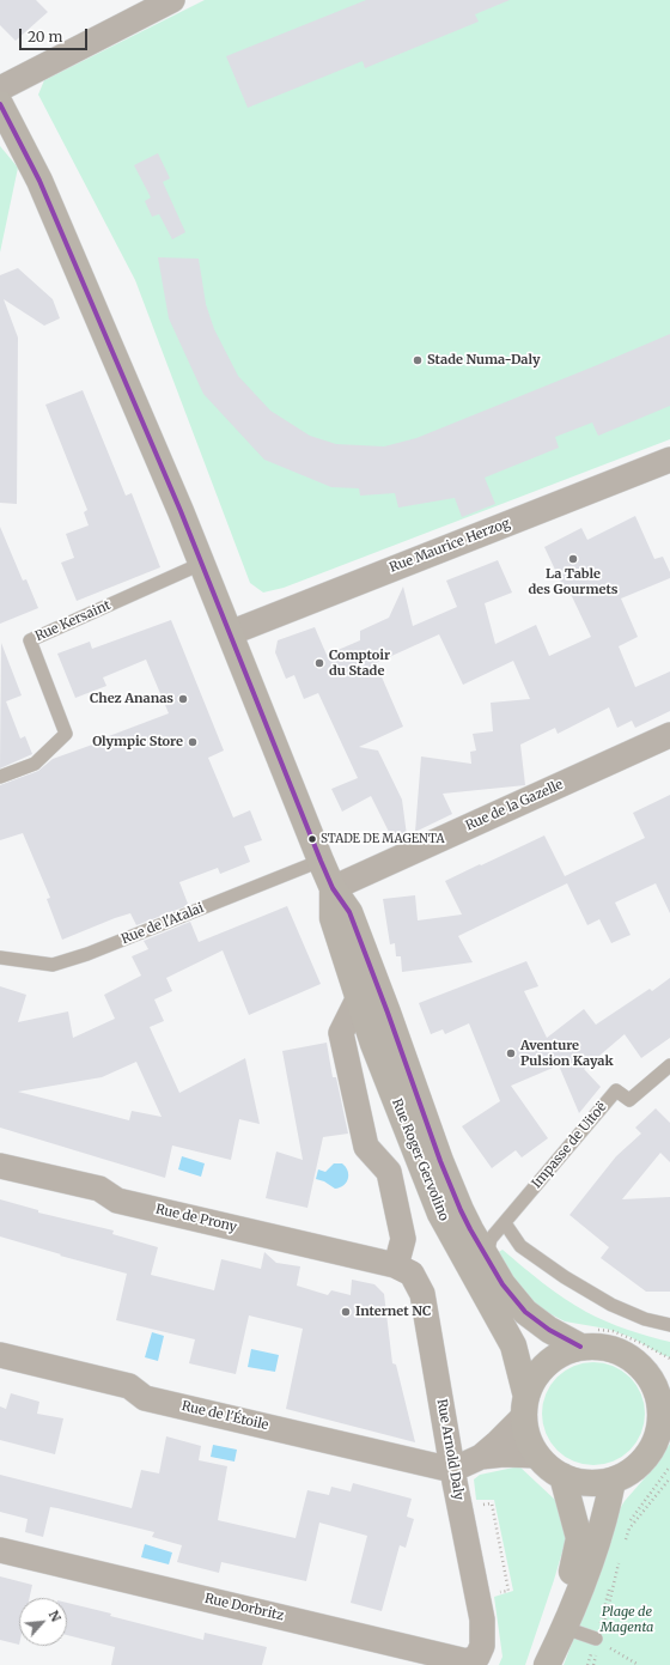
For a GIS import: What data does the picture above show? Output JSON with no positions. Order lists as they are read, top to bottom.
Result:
{
  "streets": {
    "main road": ["Rue Roger Gervolino"],
    "street": [
      "Rue Maurice Herzog",
      "Rue de la Gazelle",
      "Rue de Prony",
      "Rue de l'Étoile",
      "Rue Arnold Daly",
      "Rue Dorbritz"
    ],
    "lane": ["Rue Kersaint", "Rue de l'Atalai", "Impasse de Uitoë"]
  },
  "crossings": [
    ["Rue Maurice Herzog", "Rue Roger Gervolino"],
    ["Rue Kersaint", "Rue Roger Gervolino"],
    ["Rue de la Gazelle", "Rue Roger Gervolino"],
    ["Rue de l'Atalai", "Rue Roger Gervolino"],
    ["Impasse de Uitoë", "Rue Roger Gervolino"],
    ["Rue de Prony", "Rue Arnold Daly"],
    ["Rue de l'Étoile", "Rue Arnold Daly"],
    ["Rue Arnold Daly", "Rue Dorbritz"]
  ],
  "parks": ["Plage de Magenta"],
  "places": [
    "Stade Numa-Daly",
    "La Table des Gourmets",
    "Comptoir du Stade",
    "Chez Ananas",
    "Olympic Store",
    "STADE DE MAGENTA",
    "Aventure Pulsion Kayak",
    "Internet NC"
  ],
  "scale_bar": "20 m",
  "north": "top right"
}
